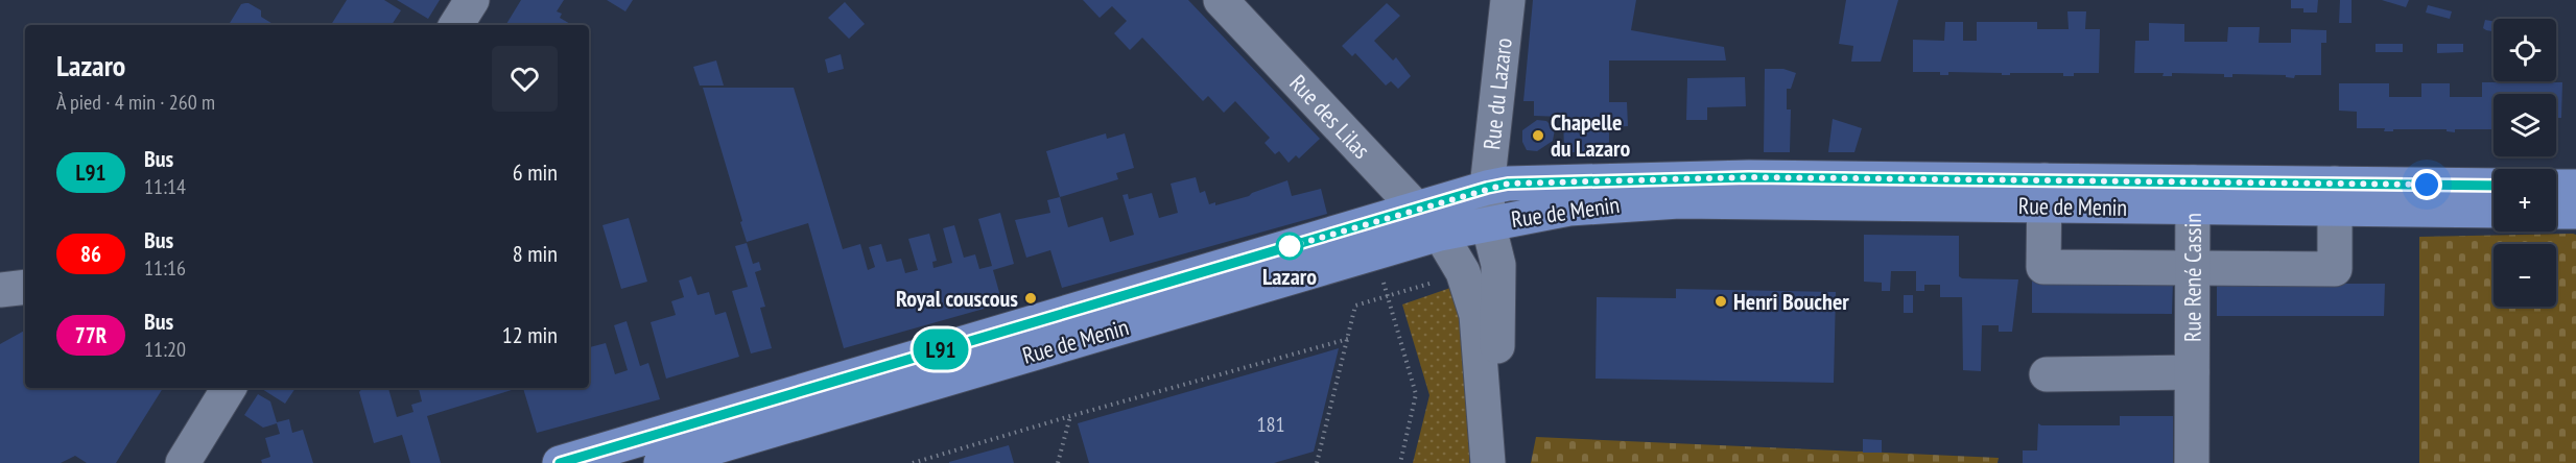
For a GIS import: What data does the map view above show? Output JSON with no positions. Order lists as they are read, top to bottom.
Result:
{
  "streets": {
    "main road": ["Rue de Menin"],
    "street": ["Rue du Lazaro", "Rue des Lilas", "Rue René Cassin"]
  },
  "crossings": [
    ["Rue du Lazaro", "Rue des Lilas"],
    ["Rue du Lazaro", "Rue de Menin"],
    ["Rue des Lilas", "Rue de Menin"],
    ["Rue de Menin", "Rue René Cassin"]
  ],
  "places": [
    "Chapelle du Lazaro",
    "Lazaro",
    "Royal couscous",
    "Henri Boucher"
  ],
  "lines": ["bus line L91"],
  "house_numbers": ["181"],
  "page": {
    "on_map": "L91",
    "map_buttons": ["+", "−"],
    "heading": ["Lazaro", "À pied · 4 min · 260 m"],
    "list": [
      {
        "mark": "L91",
        "name": "Bus",
        "note": "11:14",
        "value": "6 min"
      },
      {
        "mark": "86",
        "name": "Bus",
        "note": "11:16",
        "value": "8 min"
      },
      {
        "mark": "77R",
        "name": "Bus",
        "note": "11:20",
        "value": "12 min"
      }
    ]
  }
}
